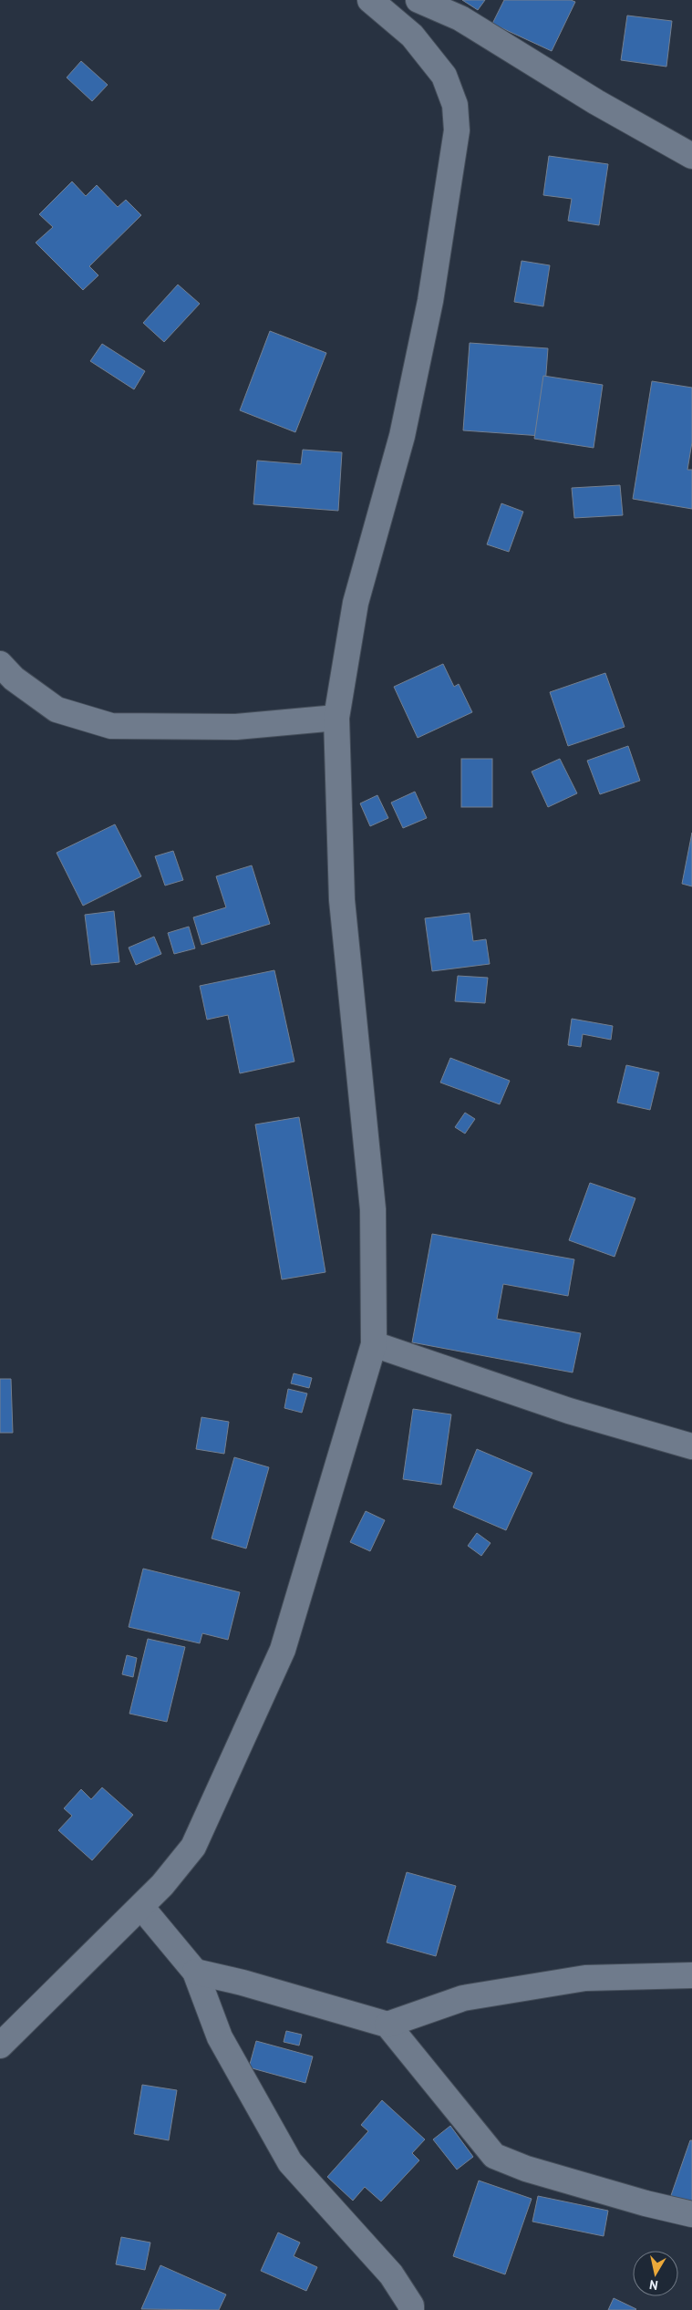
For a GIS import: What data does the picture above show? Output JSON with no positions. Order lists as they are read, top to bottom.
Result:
{
  "north": "bottom"
}
